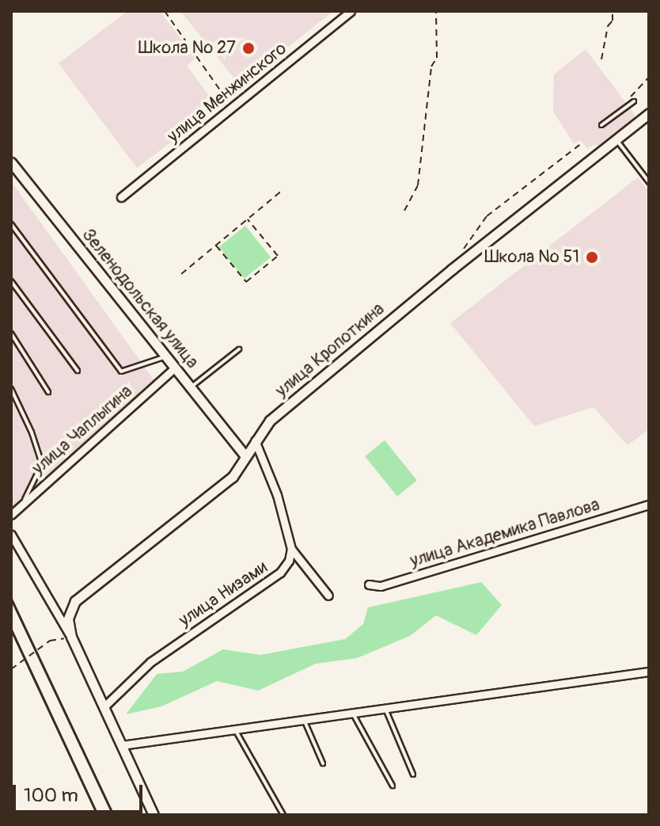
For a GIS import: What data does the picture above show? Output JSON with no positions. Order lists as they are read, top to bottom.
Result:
{
  "streets": {
    "street": [
      "улица Менжинского",
      "Зеленодольская улица",
      "улица Кропоткина",
      "улица Чаплыгина",
      "улица Академика Павлова",
      "улица Низами"
    ]
  },
  "crossings": [
    ["Зеленодольская улица", "улица Кропоткина"],
    ["Зеленодольская улица", "улица Чаплыгина"]
  ],
  "places": ["Школа № 27", "Школа № 51"],
  "scale_bar": "100 m"
}
